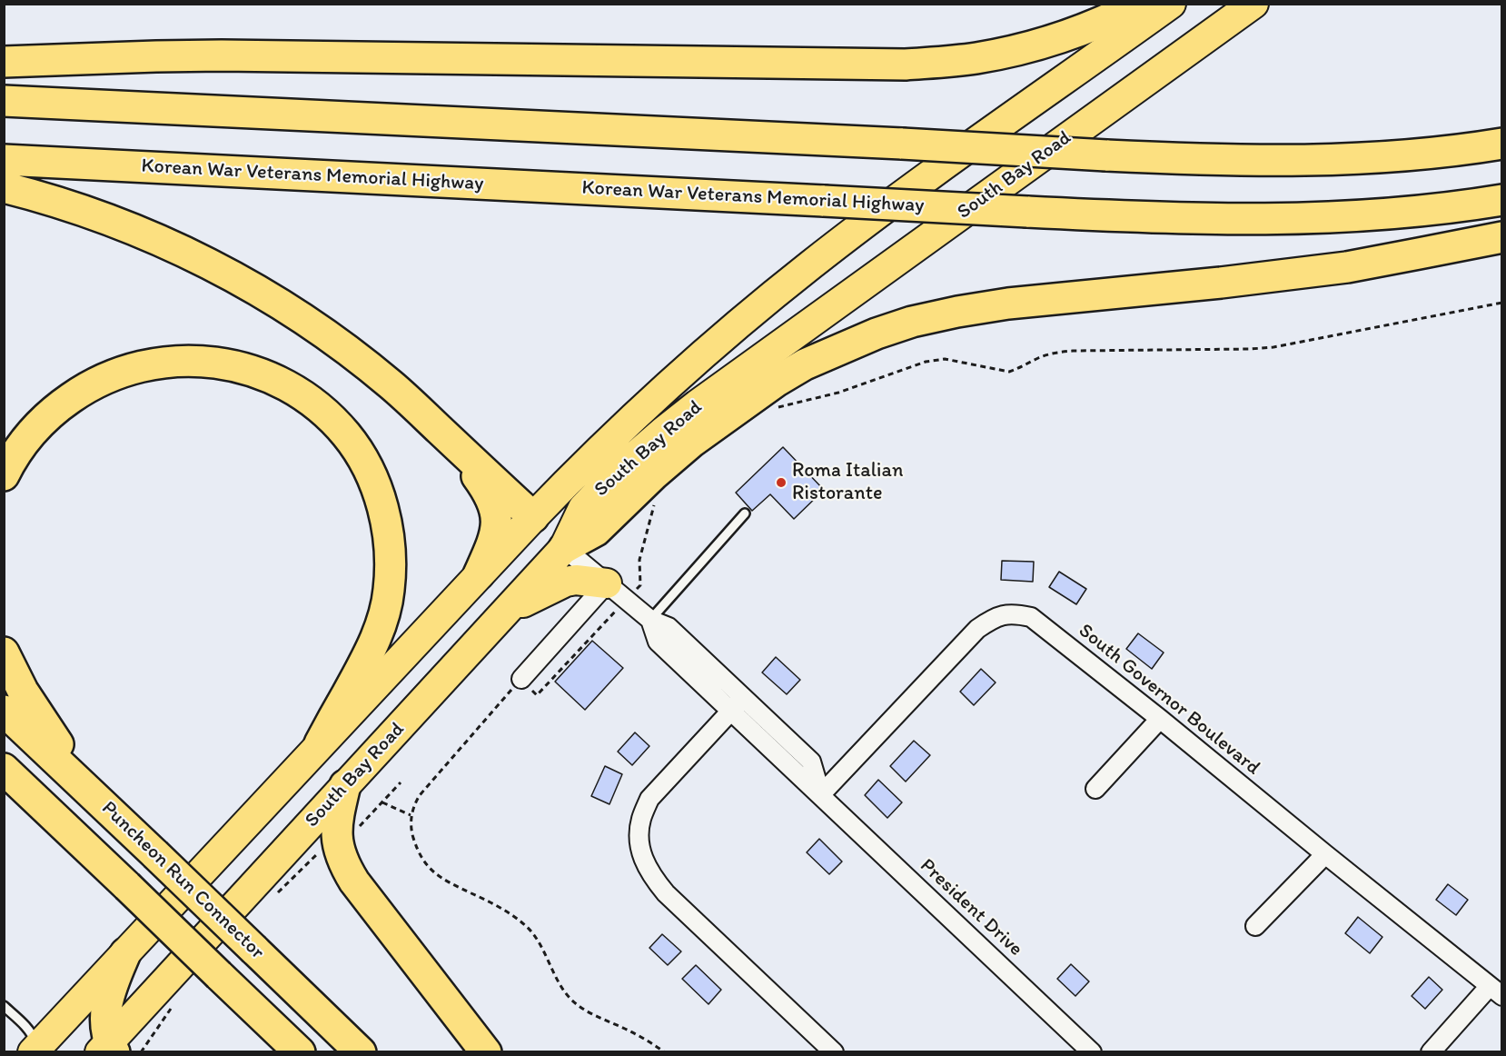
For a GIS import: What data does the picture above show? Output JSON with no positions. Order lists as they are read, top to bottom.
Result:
{
  "streets": {
    "highway": ["Korean War Veterans Memorial Highway", "South Bay Road", "Puncheon Run Connector"],
    "street": ["South Governor Boulevard", "President Drive"]
  },
  "crossings": [
    ["South Bay Road", "President Drive"],
    ["South Governor Boulevard", "President Drive"]
  ],
  "places": ["Roma Italian Ristorante"]
}
